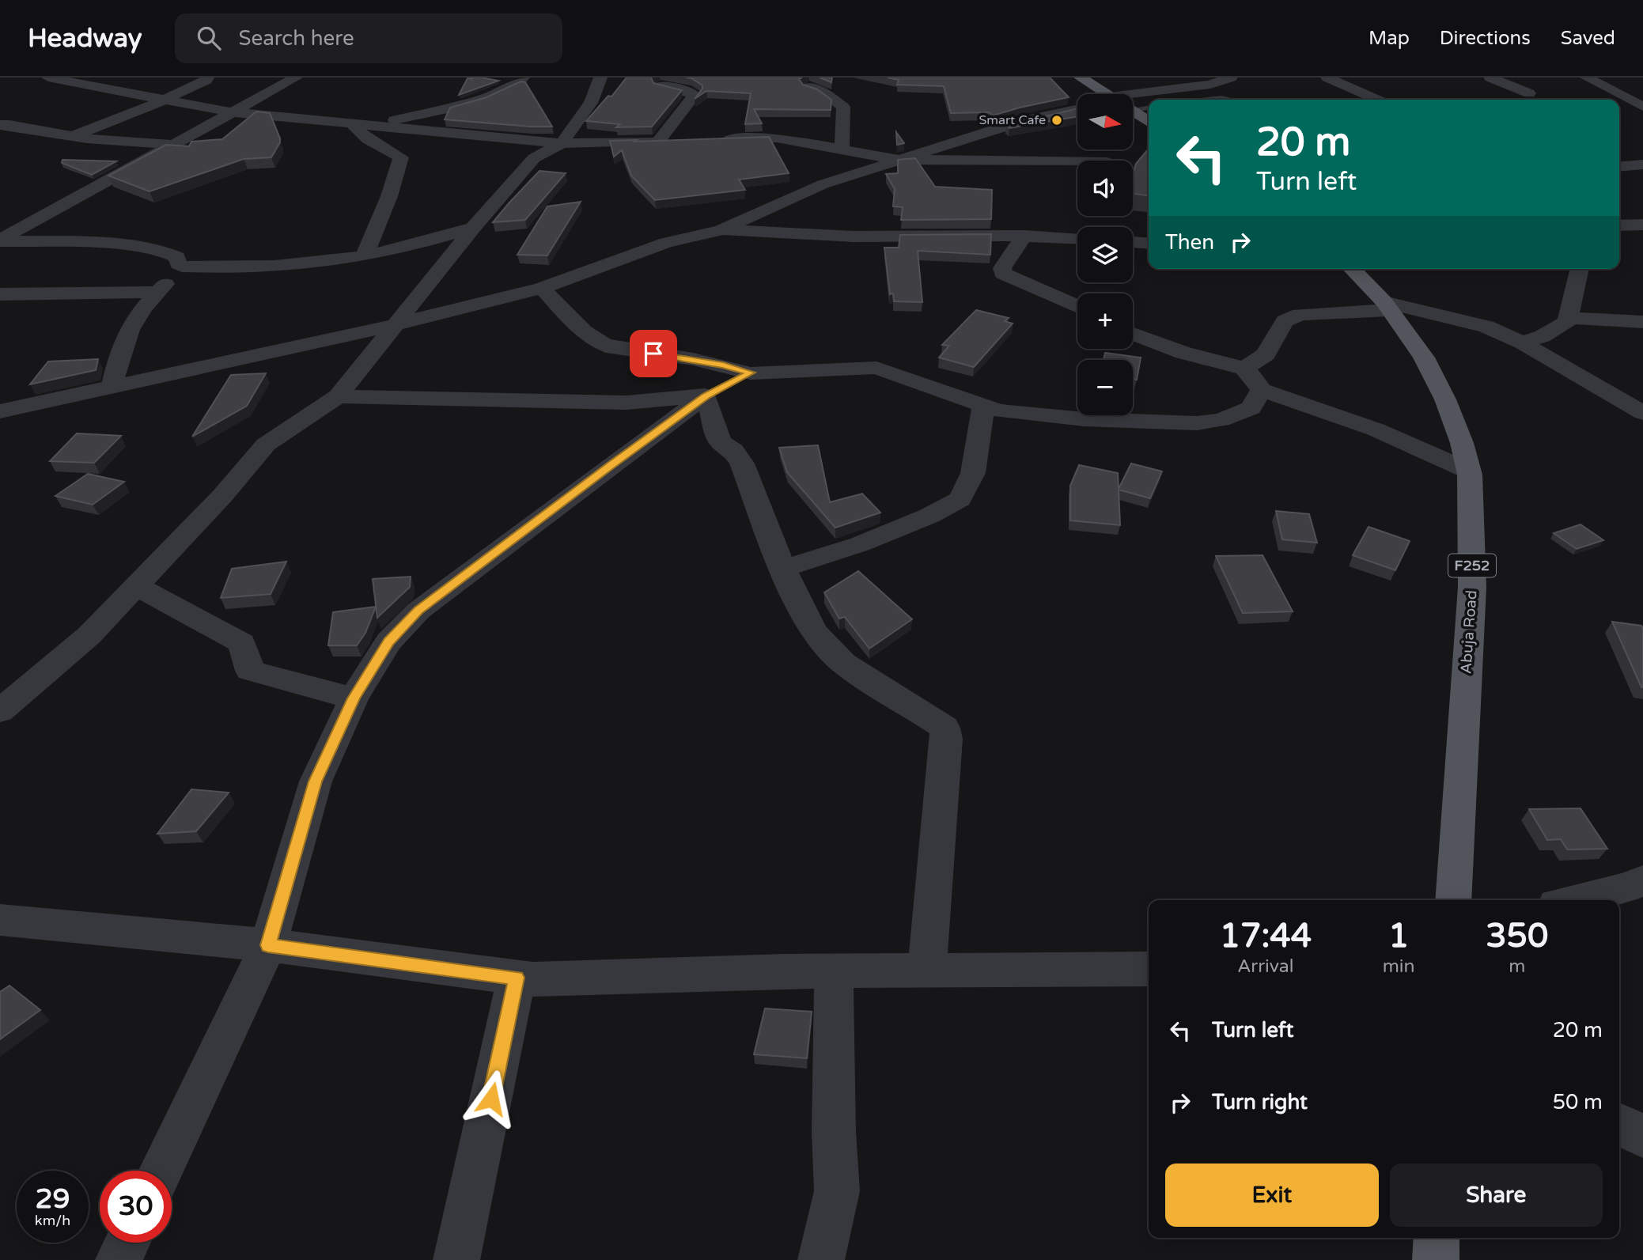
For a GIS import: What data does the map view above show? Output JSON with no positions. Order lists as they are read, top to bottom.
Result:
{
  "streets": {
    "main road": ["F252", "Abuja Road"]
  },
  "places": ["Smart Cafe"],
  "north": "right",
  "page": {
    "header": "Headway",
    "search": "Search here",
    "nav": ["Map", "Directions", "Saved"],
    "map_buttons": ["+", "−"],
    "turn": ["20 m", "Turn left"],
    "then": "Then",
    "eta": [
      "17:44",
      "Arrival",
      "1",
      "min",
      "350",
      "m"
    ],
    "list": [
      {
        "name": "Turn left",
        "value": "20 m"
      },
      {
        "name": "Turn right",
        "value": "50 m"
      }
    ],
    "buttons": ["Exit", "Share"],
    "speed": "29 km/h",
    "limit": "30"
  }
}
